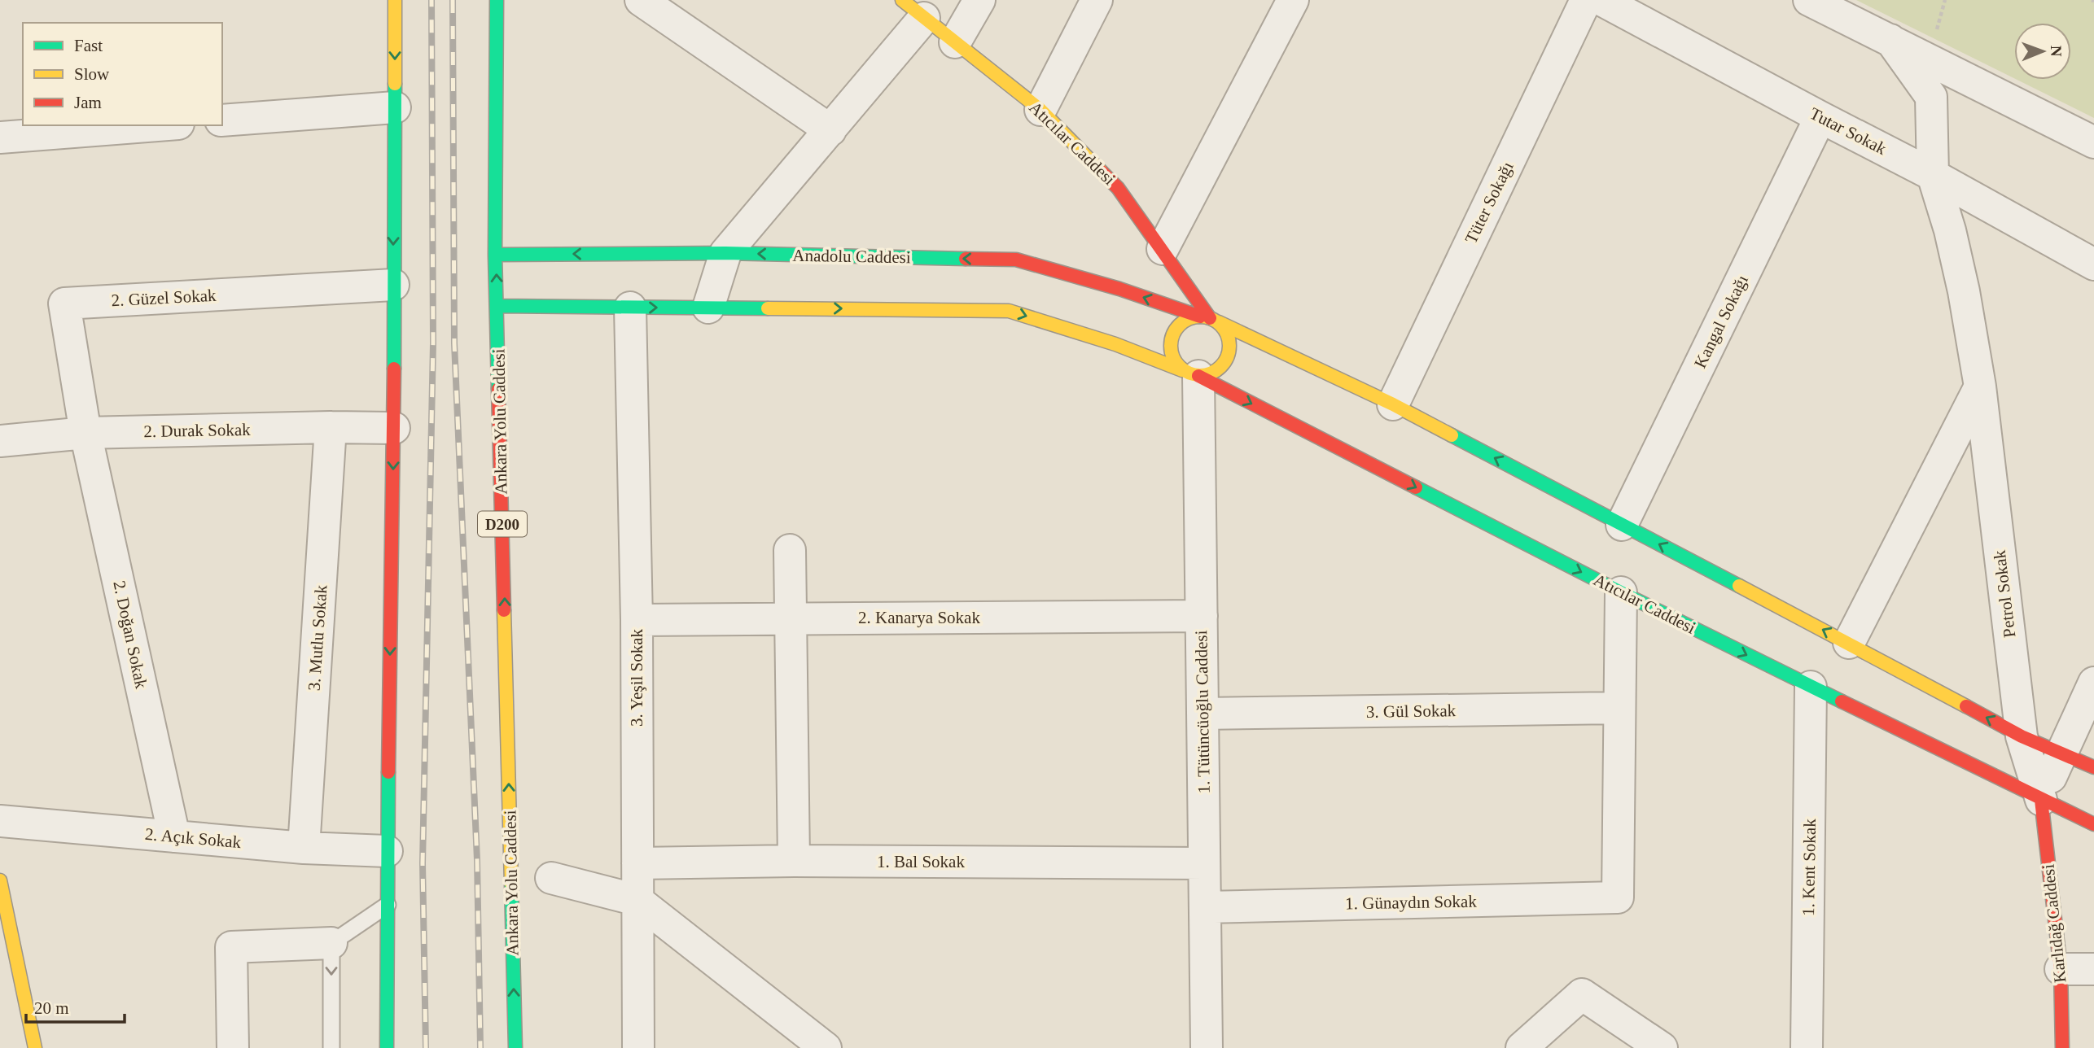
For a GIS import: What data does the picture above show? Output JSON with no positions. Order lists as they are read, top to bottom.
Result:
{
  "streets": {
    "main road": [
      "Atıcılar Caddesi",
      "Anadolu Caddesi",
      "Ankara Yolu Caddesi",
      "D200",
      "Karlıdağ Caddesi"
    ],
    "street": [
      "Tutar Sokak",
      "Tüter Sokağı",
      "2. Güzel Sokak",
      "Kangal Sokağı",
      "2. Durak Sokak",
      "Petrol Sokak",
      "2. Kanarya Sokak",
      "2. Doğan Sokak",
      "3. Mutlu Sokak",
      "3. Yeşil Sokak",
      "3. Gül Sokak",
      "1. Tütüncüoğlu Caddesi",
      "2. Açık Sokak",
      "1. Bal Sokak",
      "1. Kent Sokak",
      "1. Günaydın Sokak"
    ]
  },
  "crossings": [
    ["Tutar Sokak", "Kangal Sokağı"],
    ["Tutar Sokak", "Petrol Sokak"],
    ["Atıcılar Caddesi", "Anadolu Caddesi"],
    ["Atıcılar Caddesi", "Petrol Sokak"],
    ["Atıcılar Caddesi", "1. Tütüncüoğlu Caddesi"],
    ["Atıcılar Caddesi", "1. Kent Sokak"],
    ["Atıcılar Caddesi", "Karlıdağ Caddesi"],
    ["Anadolu Caddesi", "Ankara Yolu Caddesi"],
    ["Anadolu Caddesi", "1. Tütüncüoğlu Caddesi"],
    ["2. Güzel Sokak", "2. Durak Sokak"],
    ["2. Güzel Sokak", "2. Doğan Sokak"],
    ["2. Durak Sokak", "2. Doğan Sokak"],
    ["2. Durak Sokak", "3. Mutlu Sokak"],
    ["Petrol Sokak", "Karlıdağ Caddesi"],
    ["2. Kanarya Sokak", "3. Yeşil Sokak"],
    ["2. Kanarya Sokak", "1. Tütüncüoğlu Caddesi"],
    ["2. Doğan Sokak", "2. Açık Sokak"],
    ["3. Mutlu Sokak", "2. Açık Sokak"],
    ["3. Yeşil Sokak", "1. Bal Sokak"],
    ["3. Gül Sokak", "1. Tütüncüoğlu Caddesi"],
    ["3. Gül Sokak", "1. Günaydın Sokak"],
    ["1. Tütüncüoğlu Caddesi", "1. Bal Sokak"],
    ["1. Tütüncüoğlu Caddesi", "1. Günaydın Sokak"]
  ],
  "legend": ["Fast", "Slow", "Jam"],
  "scale_bar": "20 m",
  "north": "right"
}
